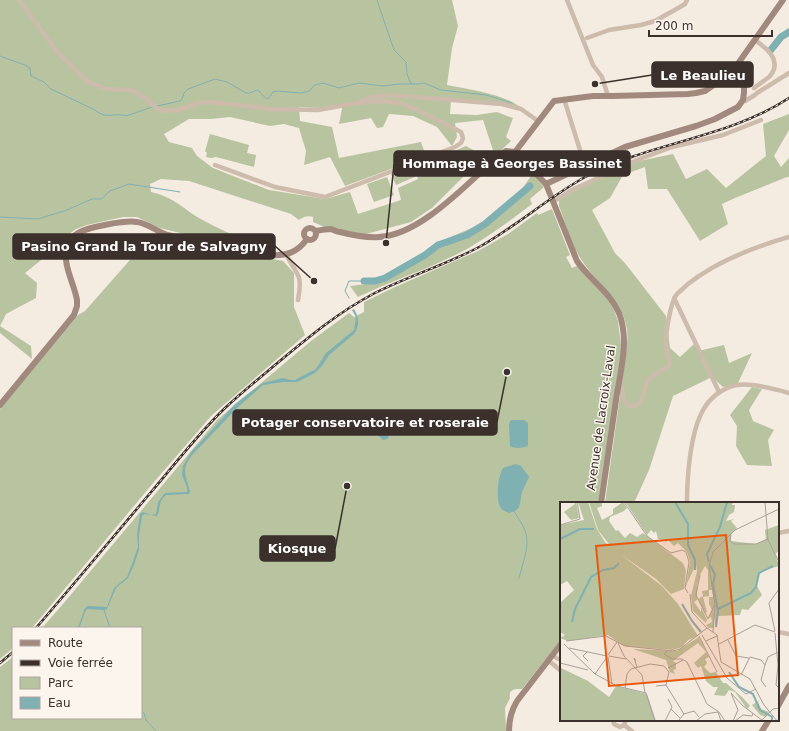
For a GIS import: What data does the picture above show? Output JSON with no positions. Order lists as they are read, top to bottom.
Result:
{
  "streets": {
    "street": ["Avenue de Lacroix-Laval"]
  },
  "places": [
    "Le Beaulieu",
    "Hommage à Georges Bassinet",
    "Pasino Grand la Tour de Salvagny",
    "Potager conservatoire et roseraie",
    "Kiosque"
  ],
  "legend": [
    "Route",
    "Voie ferrée",
    "Parc",
    "Eau"
  ],
  "scale_bar": "200 m"
}
